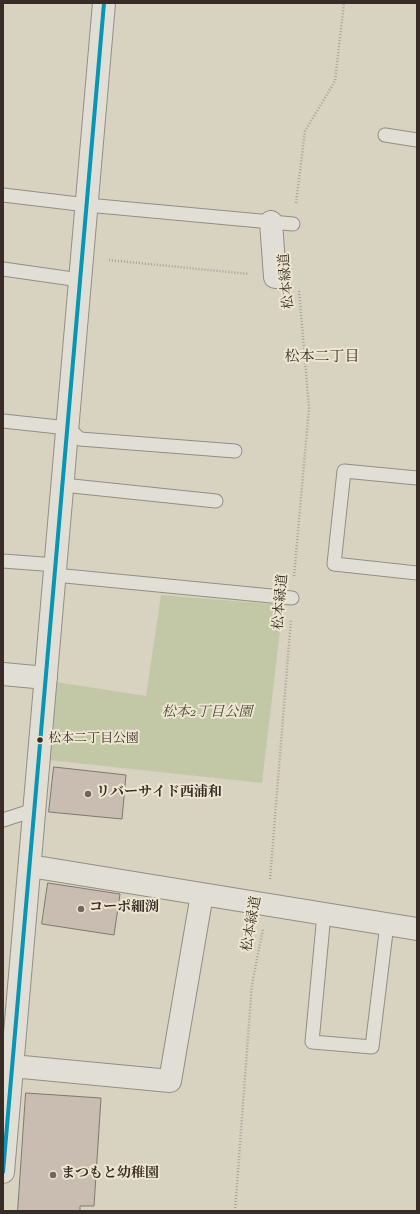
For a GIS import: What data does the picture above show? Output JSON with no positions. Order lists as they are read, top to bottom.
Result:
{
  "streets": {
    "path": ["松本緑道"]
  },
  "districts": ["松本二丁目"],
  "parks": ["松本2丁目公園"],
  "places": [
    "松本二丁目公園",
    "リバーサイド西浦和",
    "コーポ細渕",
    "まつもと幼稚園"
  ]
}
